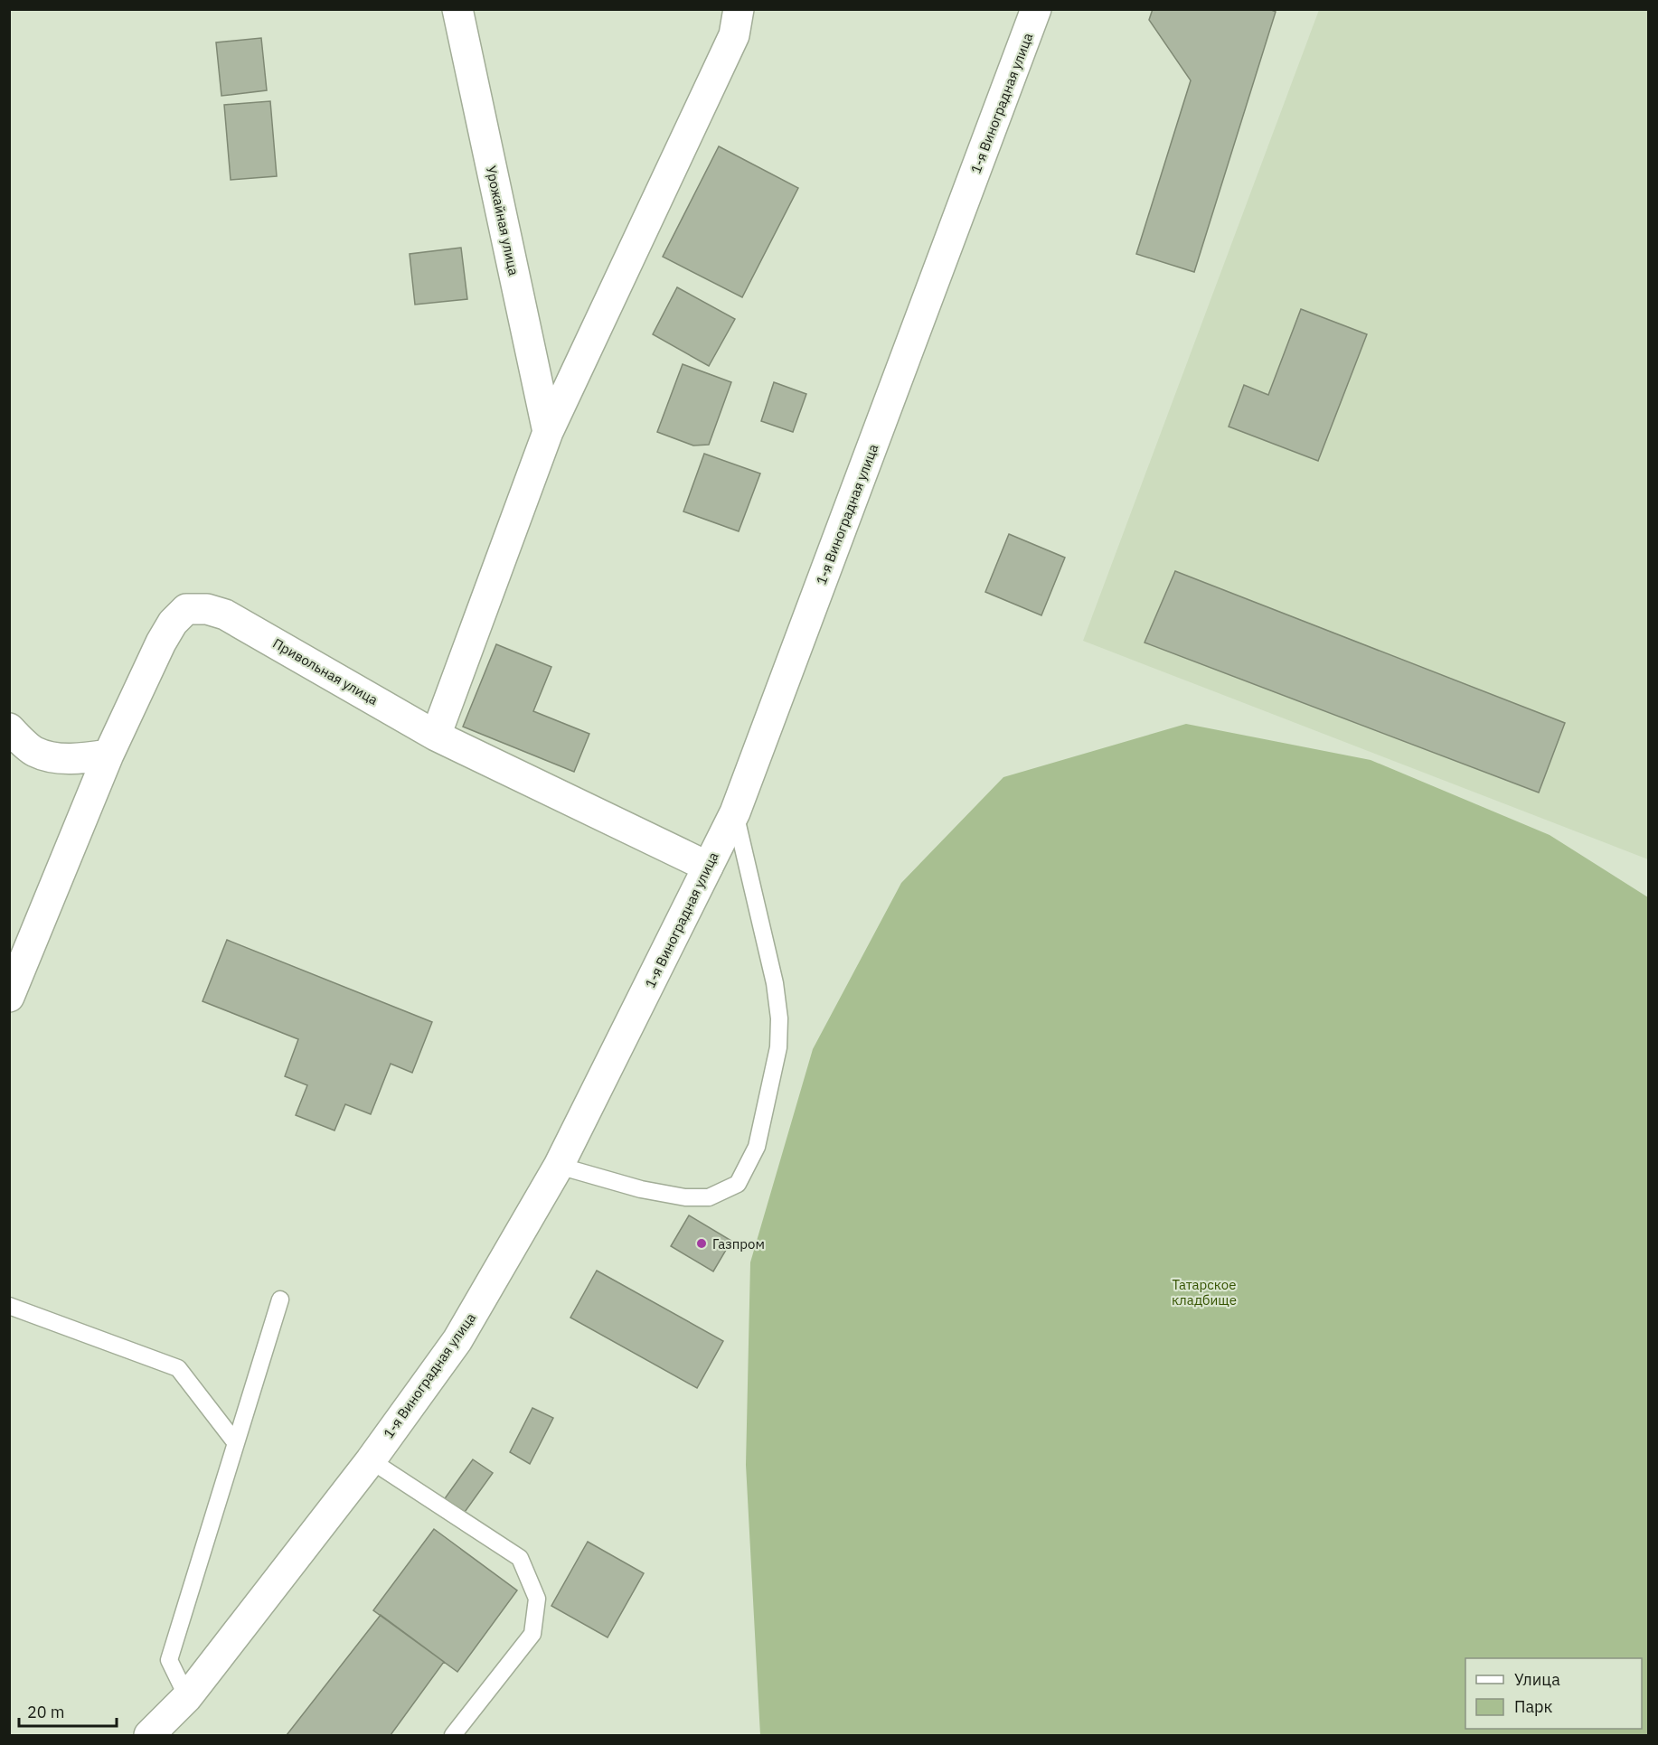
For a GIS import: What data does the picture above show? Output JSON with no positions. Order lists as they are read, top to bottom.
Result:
{
  "streets": {
    "street": ["1-я Виноградная улица", "Урожайная улица", "Привольная улица"]
  },
  "crossings": [
    ["1-я Виноградная улица", "Привольная улица"]
  ],
  "parks": ["Татарское кладбище"],
  "places": ["Газпром"],
  "legend": ["Улица", "Парк"],
  "scale_bar": "20 m"
}
